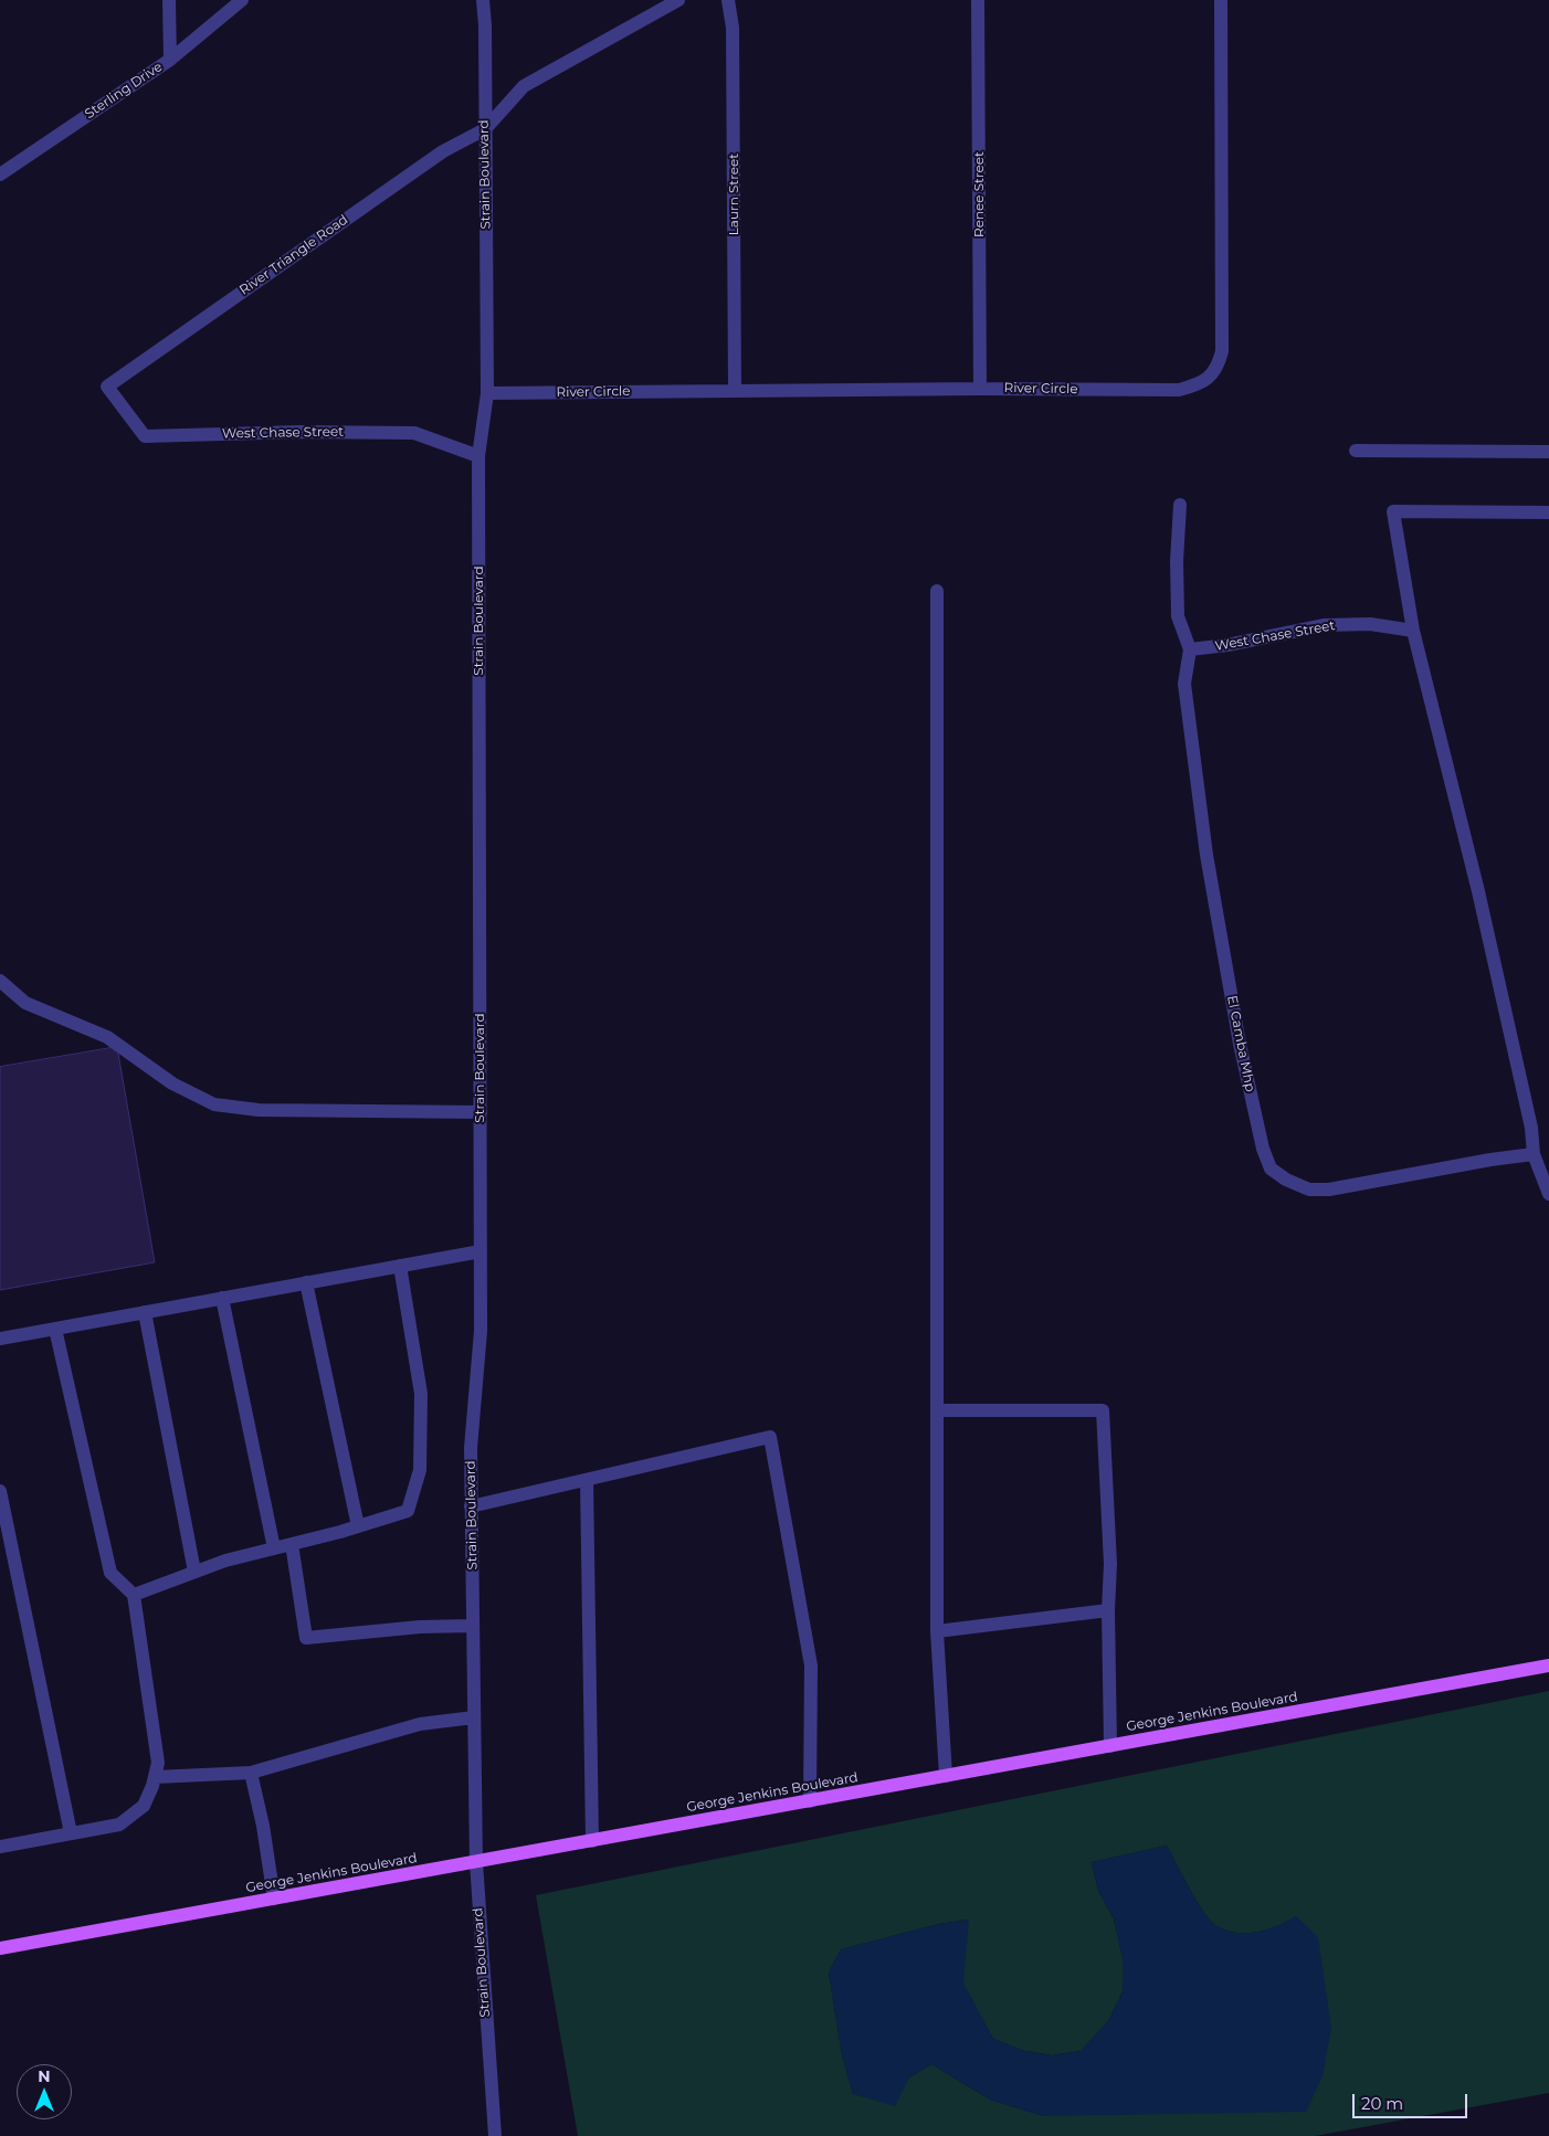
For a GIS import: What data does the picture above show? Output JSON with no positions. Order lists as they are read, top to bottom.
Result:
{
  "streets": {
    "main road": ["George Jenkins Boulevard"],
    "street": [
      "Sterling Drive",
      "Strain Boulevard",
      "Laurn Street",
      "Renee Street",
      "River Triangle Road",
      "River Circle",
      "West Chase Street",
      "El Camba Mhp"
    ]
  },
  "crossings": [
    ["Strain Boulevard", "River Triangle Road"],
    ["Strain Boulevard", "River Circle"],
    ["Strain Boulevard", "West Chase Street"],
    ["Strain Boulevard", "George Jenkins Boulevard"],
    ["Laurn Street", "River Circle"],
    ["Renee Street", "River Circle"],
    ["River Triangle Road", "West Chase Street"],
    ["West Chase Street", "El Camba Mhp"]
  ],
  "scale_bar": "20 m",
  "north": "top"
}
